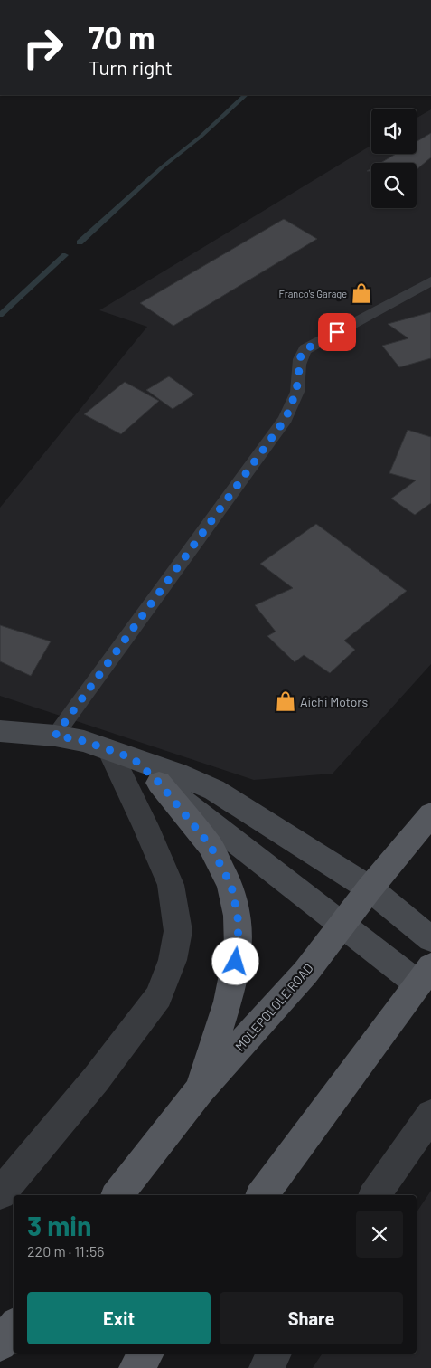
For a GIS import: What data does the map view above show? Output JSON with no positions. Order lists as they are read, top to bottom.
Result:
{
  "streets": {
    "main road": ["MOLEPOLOLE ROAD"]
  },
  "places": {
    "shop": ["Franco's Garage", "Aichi Motors"]
  },
  "page": {
    "turn": ["70 m", "Turn right"],
    "heading": ["3 min", "220 m · 11:56"],
    "buttons": ["Exit", "Share"]
  }
}
